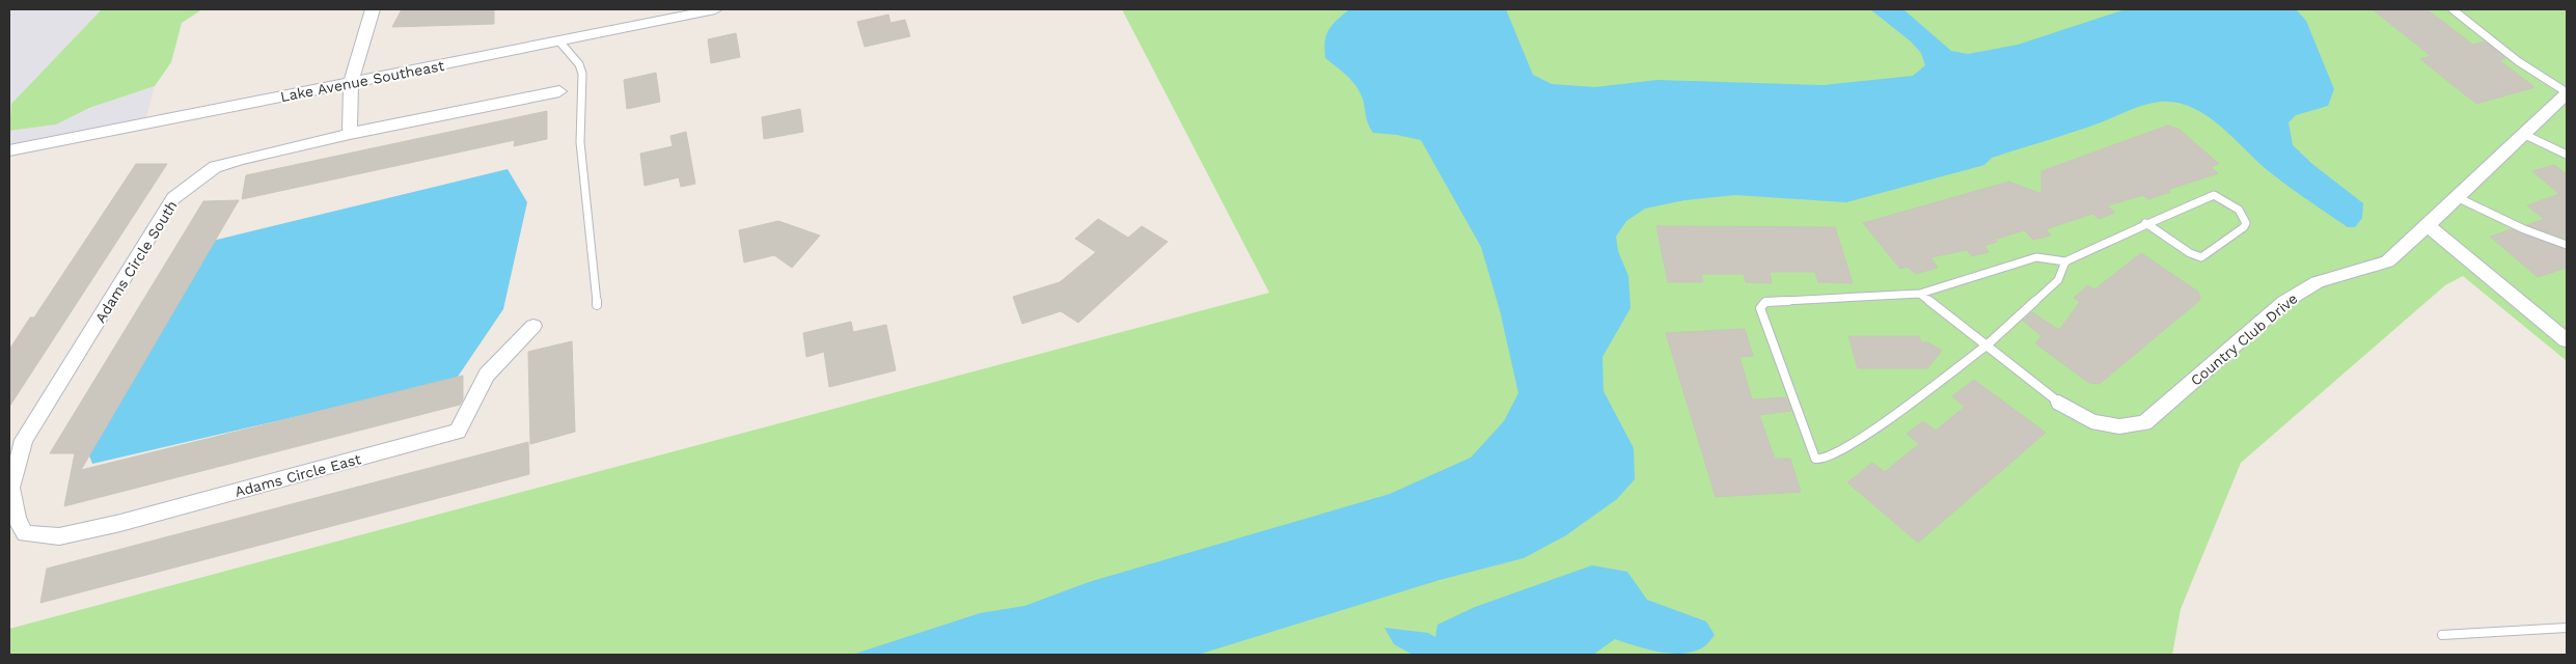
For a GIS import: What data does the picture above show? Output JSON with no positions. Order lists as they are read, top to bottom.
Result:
{
  "streets": {
    "street": [
      "Lake Avenue Southeast",
      "Adams Circle South",
      "Country Club Drive",
      "Adams Circle East"
    ]
  },
  "crossings": [
    ["Adams Circle South", "Adams Circle East"]
  ]
}
